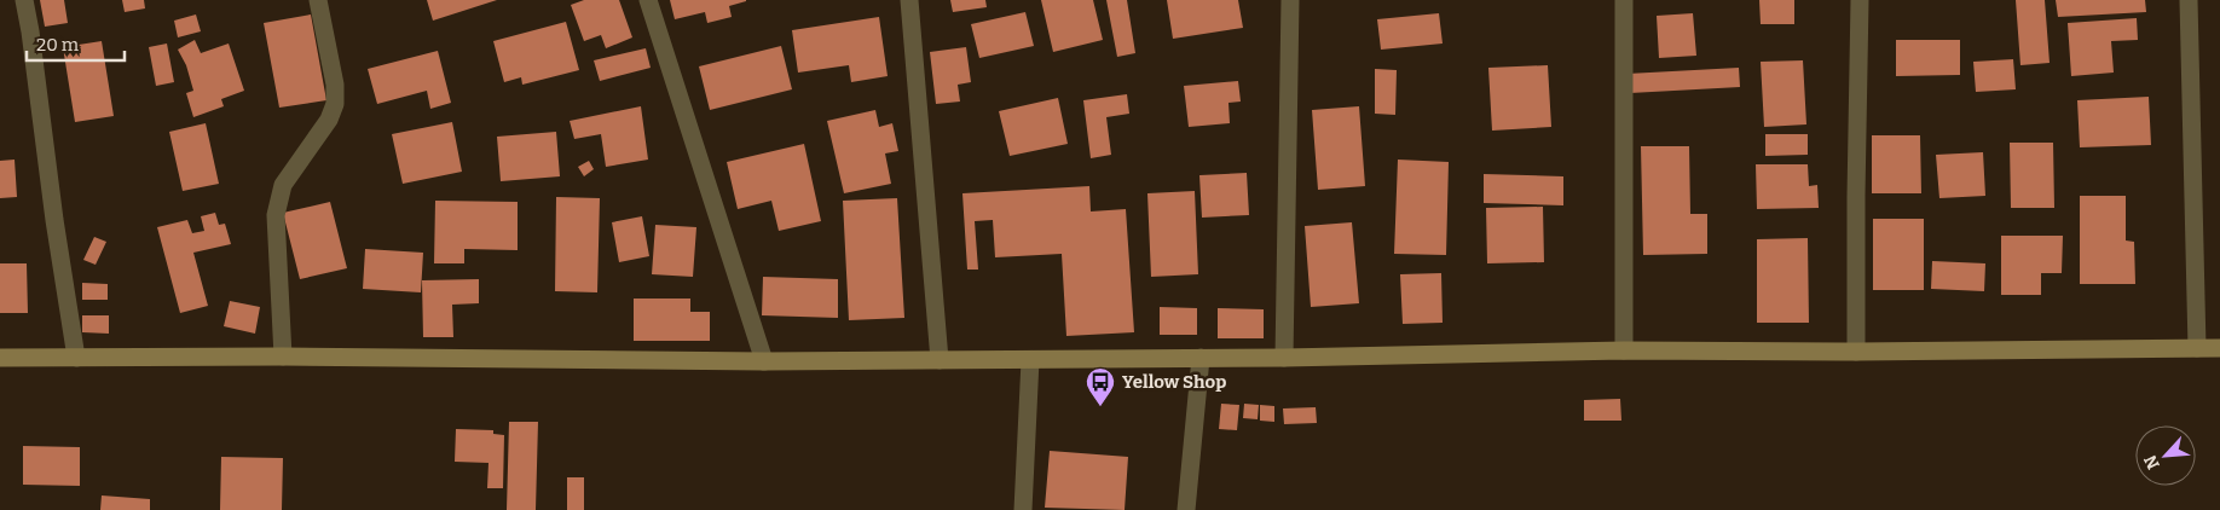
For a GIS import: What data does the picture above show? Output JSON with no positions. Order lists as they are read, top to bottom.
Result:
{
  "places": {
    "bus stop": ["Yellow Shop"]
  },
  "scale_bar": "20 m",
  "north": "bottom left"
}
